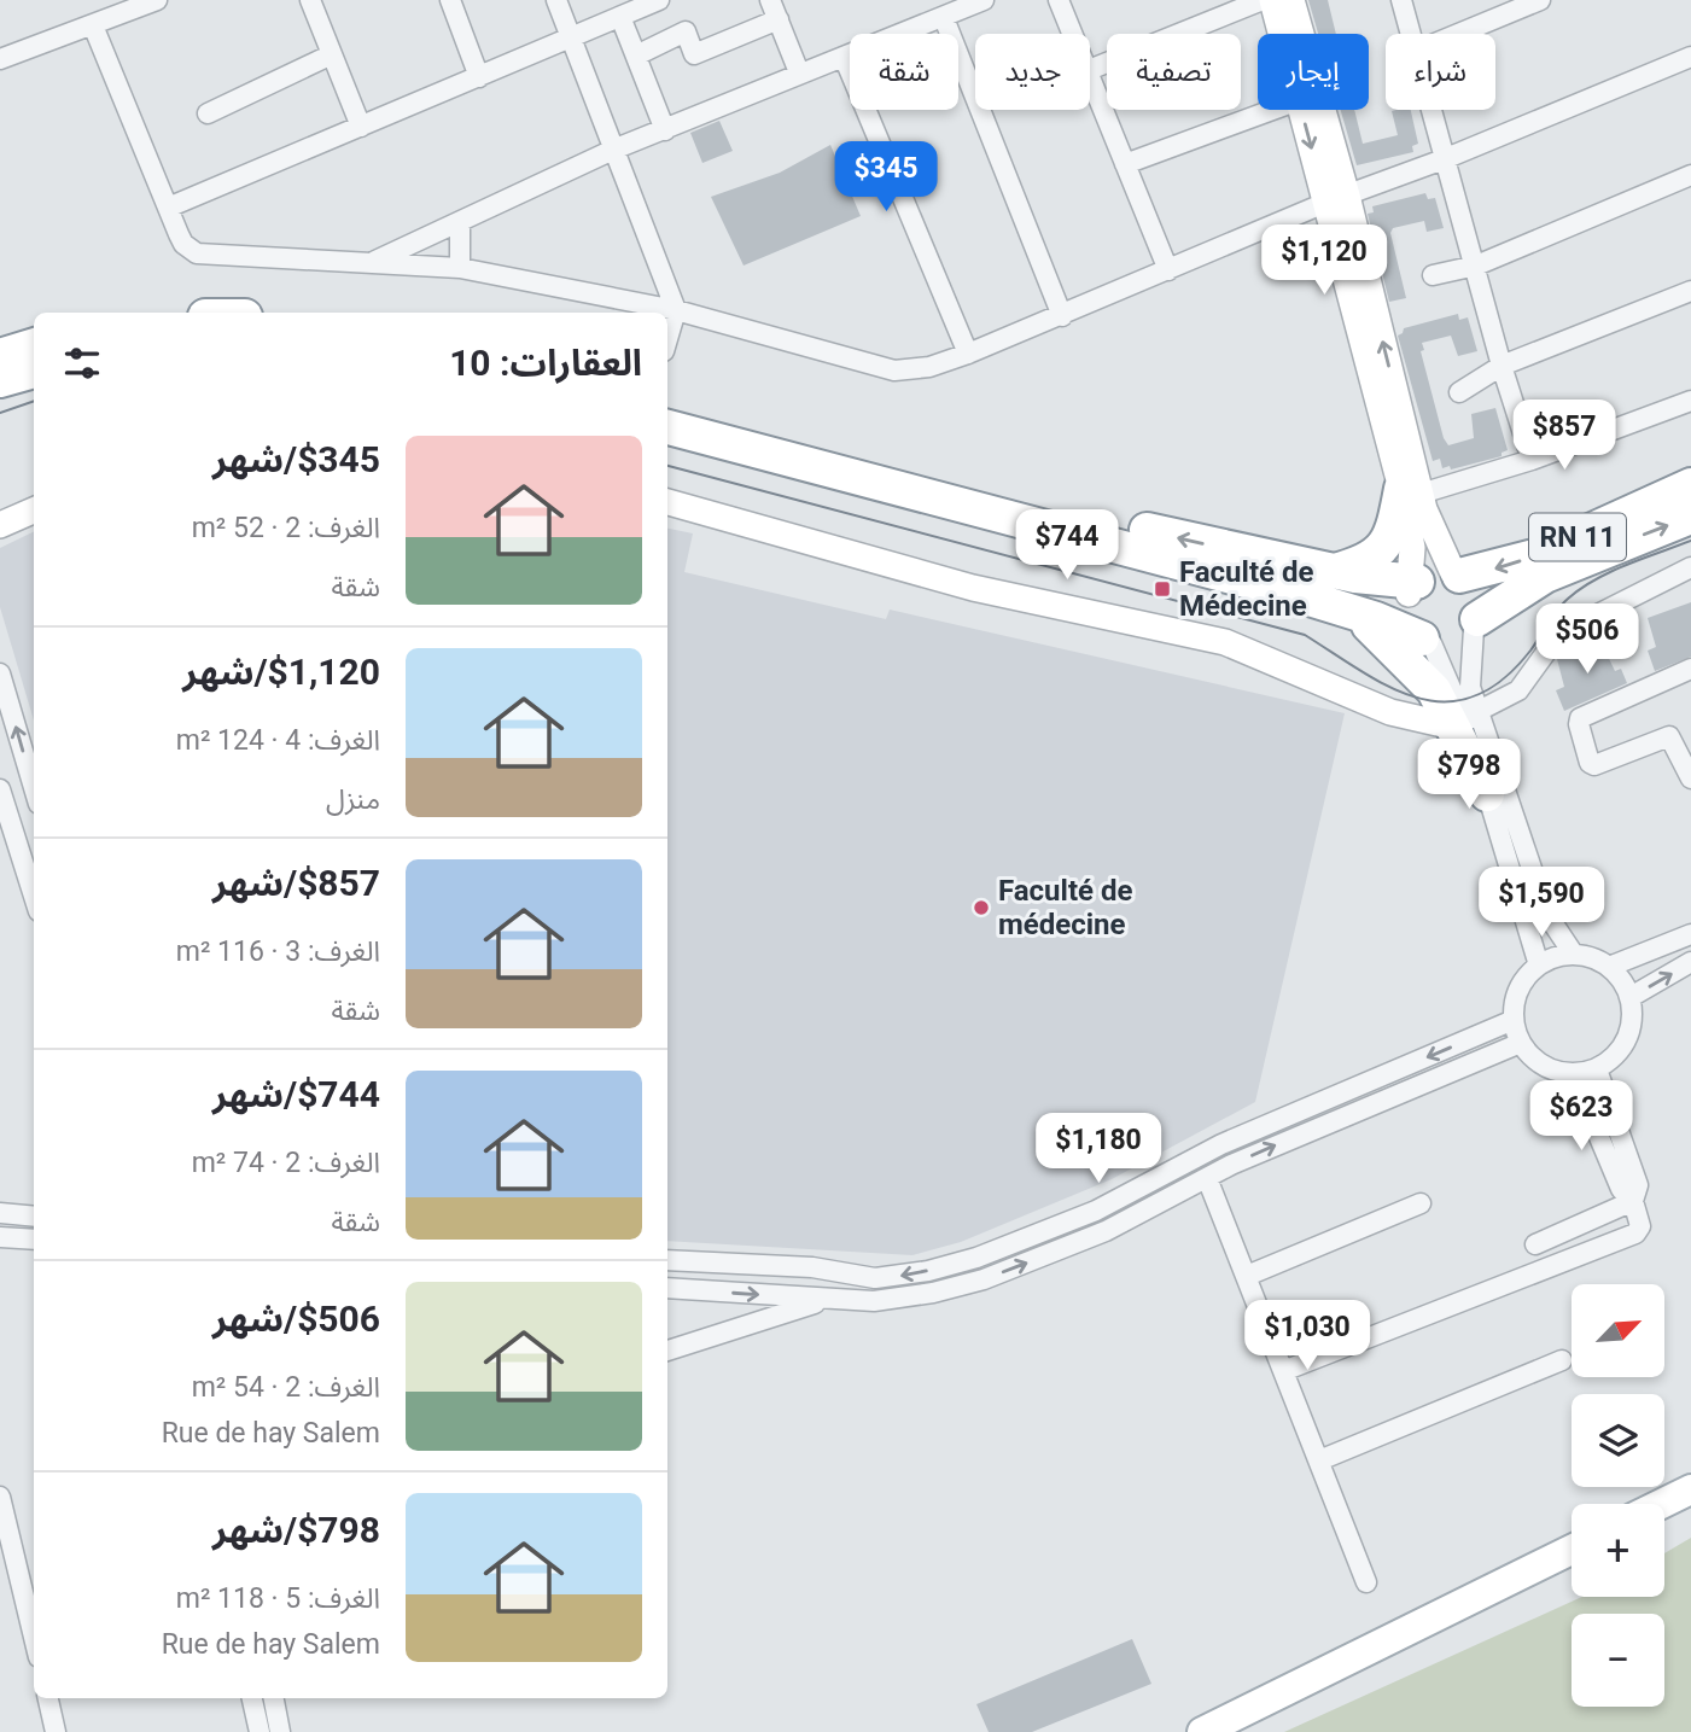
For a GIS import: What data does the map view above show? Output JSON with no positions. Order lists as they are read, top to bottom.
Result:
{
  "streets": {
    "highway": ["RN 11"]
  },
  "places": {
    "transit": ["Faculté de Médecine"],
    "other": ["Faculté de médecine"]
  },
  "north": "top right",
  "page": {
    "chip": [
      "شراء",
      "إيجار",
      "تصفية",
      "جديد",
      "شقة"
    ],
    "price": [
      "$345",
      "$1,120",
      "$857",
      "$744",
      "$506",
      "$798",
      "$1,590",
      "$623",
      "$1,180",
      "$1,030"
    ],
    "heading": "العقارات: 10",
    "list": [
      {
        "name": "$345/شهر",
        "note": "الغرف: 2 · 52 m² · شقة"
      },
      {
        "name": "$1,120/شهر",
        "note": "الغرف: 4 · 124 m² · منزل"
      },
      {
        "name": "$857/شهر",
        "note": "الغرف: 3 · 116 m² · شقة"
      },
      {
        "name": "$744/شهر",
        "note": "الغرف: 2 · 74 m² · شقة"
      },
      {
        "name": "$506/شهر",
        "note": "الغرف: 2 · 54 m² · Rue de hay Salem"
      },
      {
        "name": "$798/شهر",
        "note": "الغرف: 5 · 118 m² · Rue de hay Salem"
      }
    ],
    "map_buttons": ["+", "−"]
  }
}
